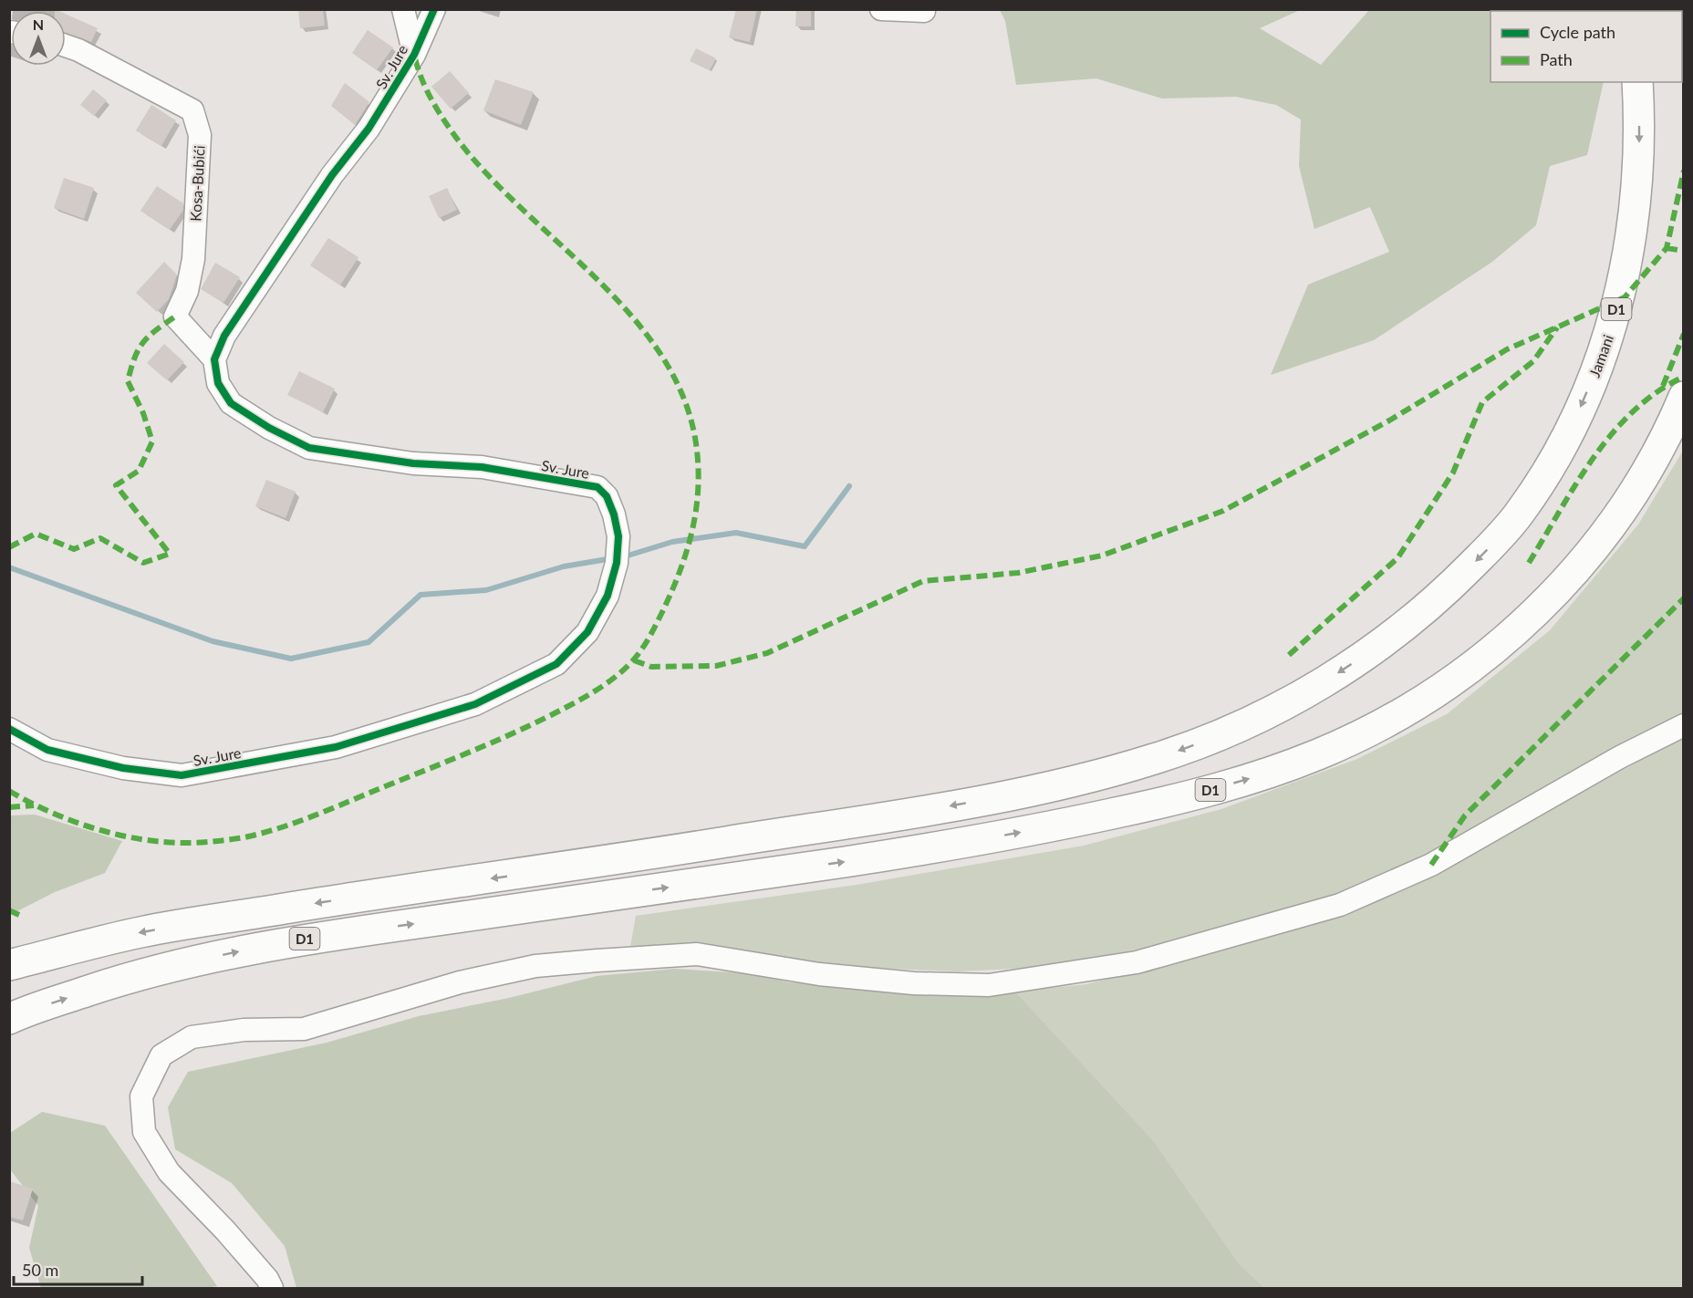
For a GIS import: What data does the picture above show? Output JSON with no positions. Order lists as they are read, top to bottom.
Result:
{
  "streets": {
    "highway": ["D1", "Jamani"],
    "street": ["Sv. Jure", "Kosa-Bubići"]
  },
  "crossings": [
    ["Sv. Jure", "Kosa-Bubići"]
  ],
  "legend": ["Cycle path", "Path"],
  "scale_bar": "50 m",
  "north": "top"
}
